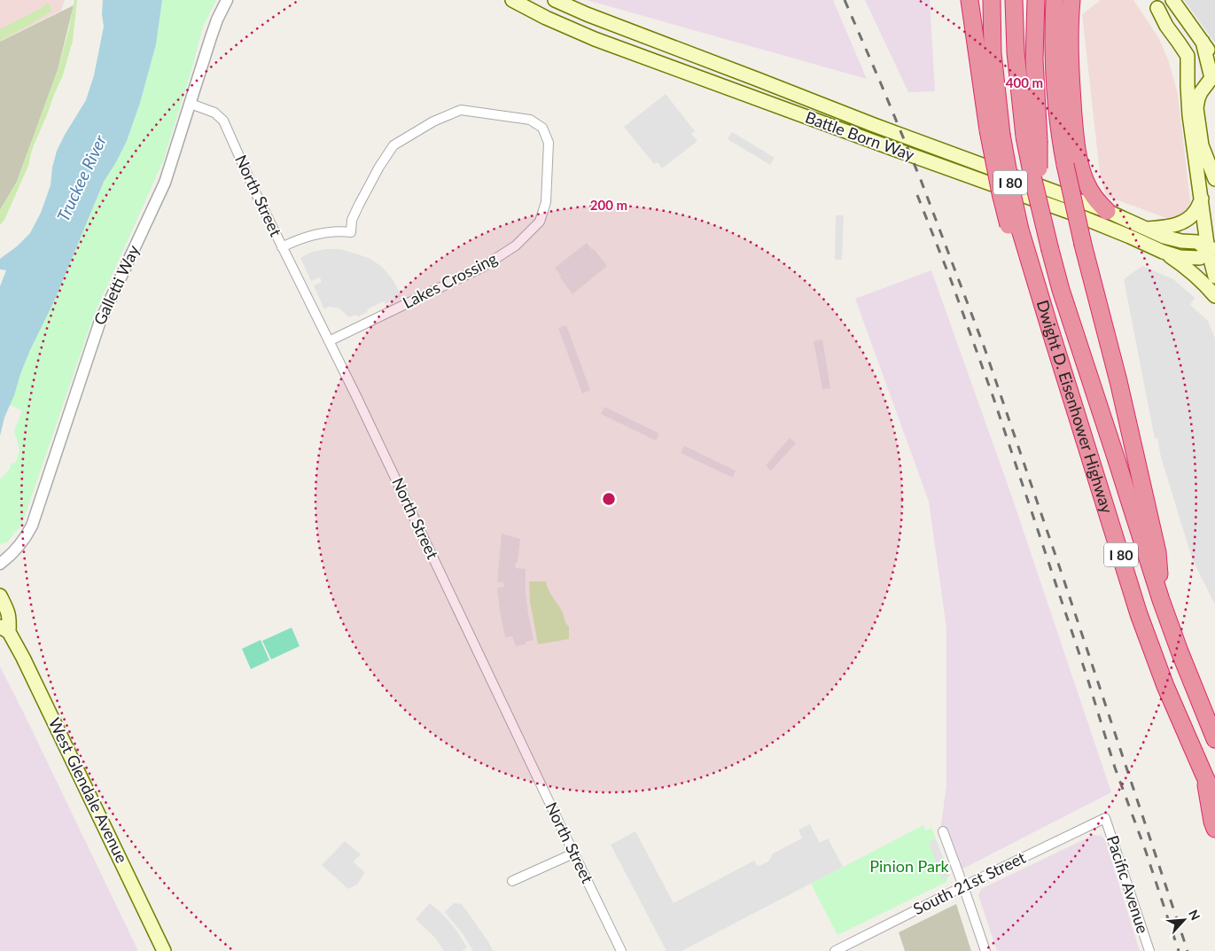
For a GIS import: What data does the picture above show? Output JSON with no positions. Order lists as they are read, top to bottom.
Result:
{
  "streets": {
    "highway": ["I 80", "Dwight D. Eisenhower Highway"],
    "main road": ["Battle Born Way", "West Glendale Avenue"],
    "street": [
      "North Street",
      "Lakes Crossing",
      "Galletti Way",
      "South 21st Street",
      "Pacific Avenue"
    ]
  },
  "crossings": [
    ["North Street", "Lakes Crossing"],
    ["North Street", "Galletti Way"],
    ["South 21st Street", "Pacific Avenue"]
  ],
  "water": ["Truckee River"],
  "parks": ["Pinion Park"],
  "north": "top right",
  "rings": ["400 m", "200 m"]
}
